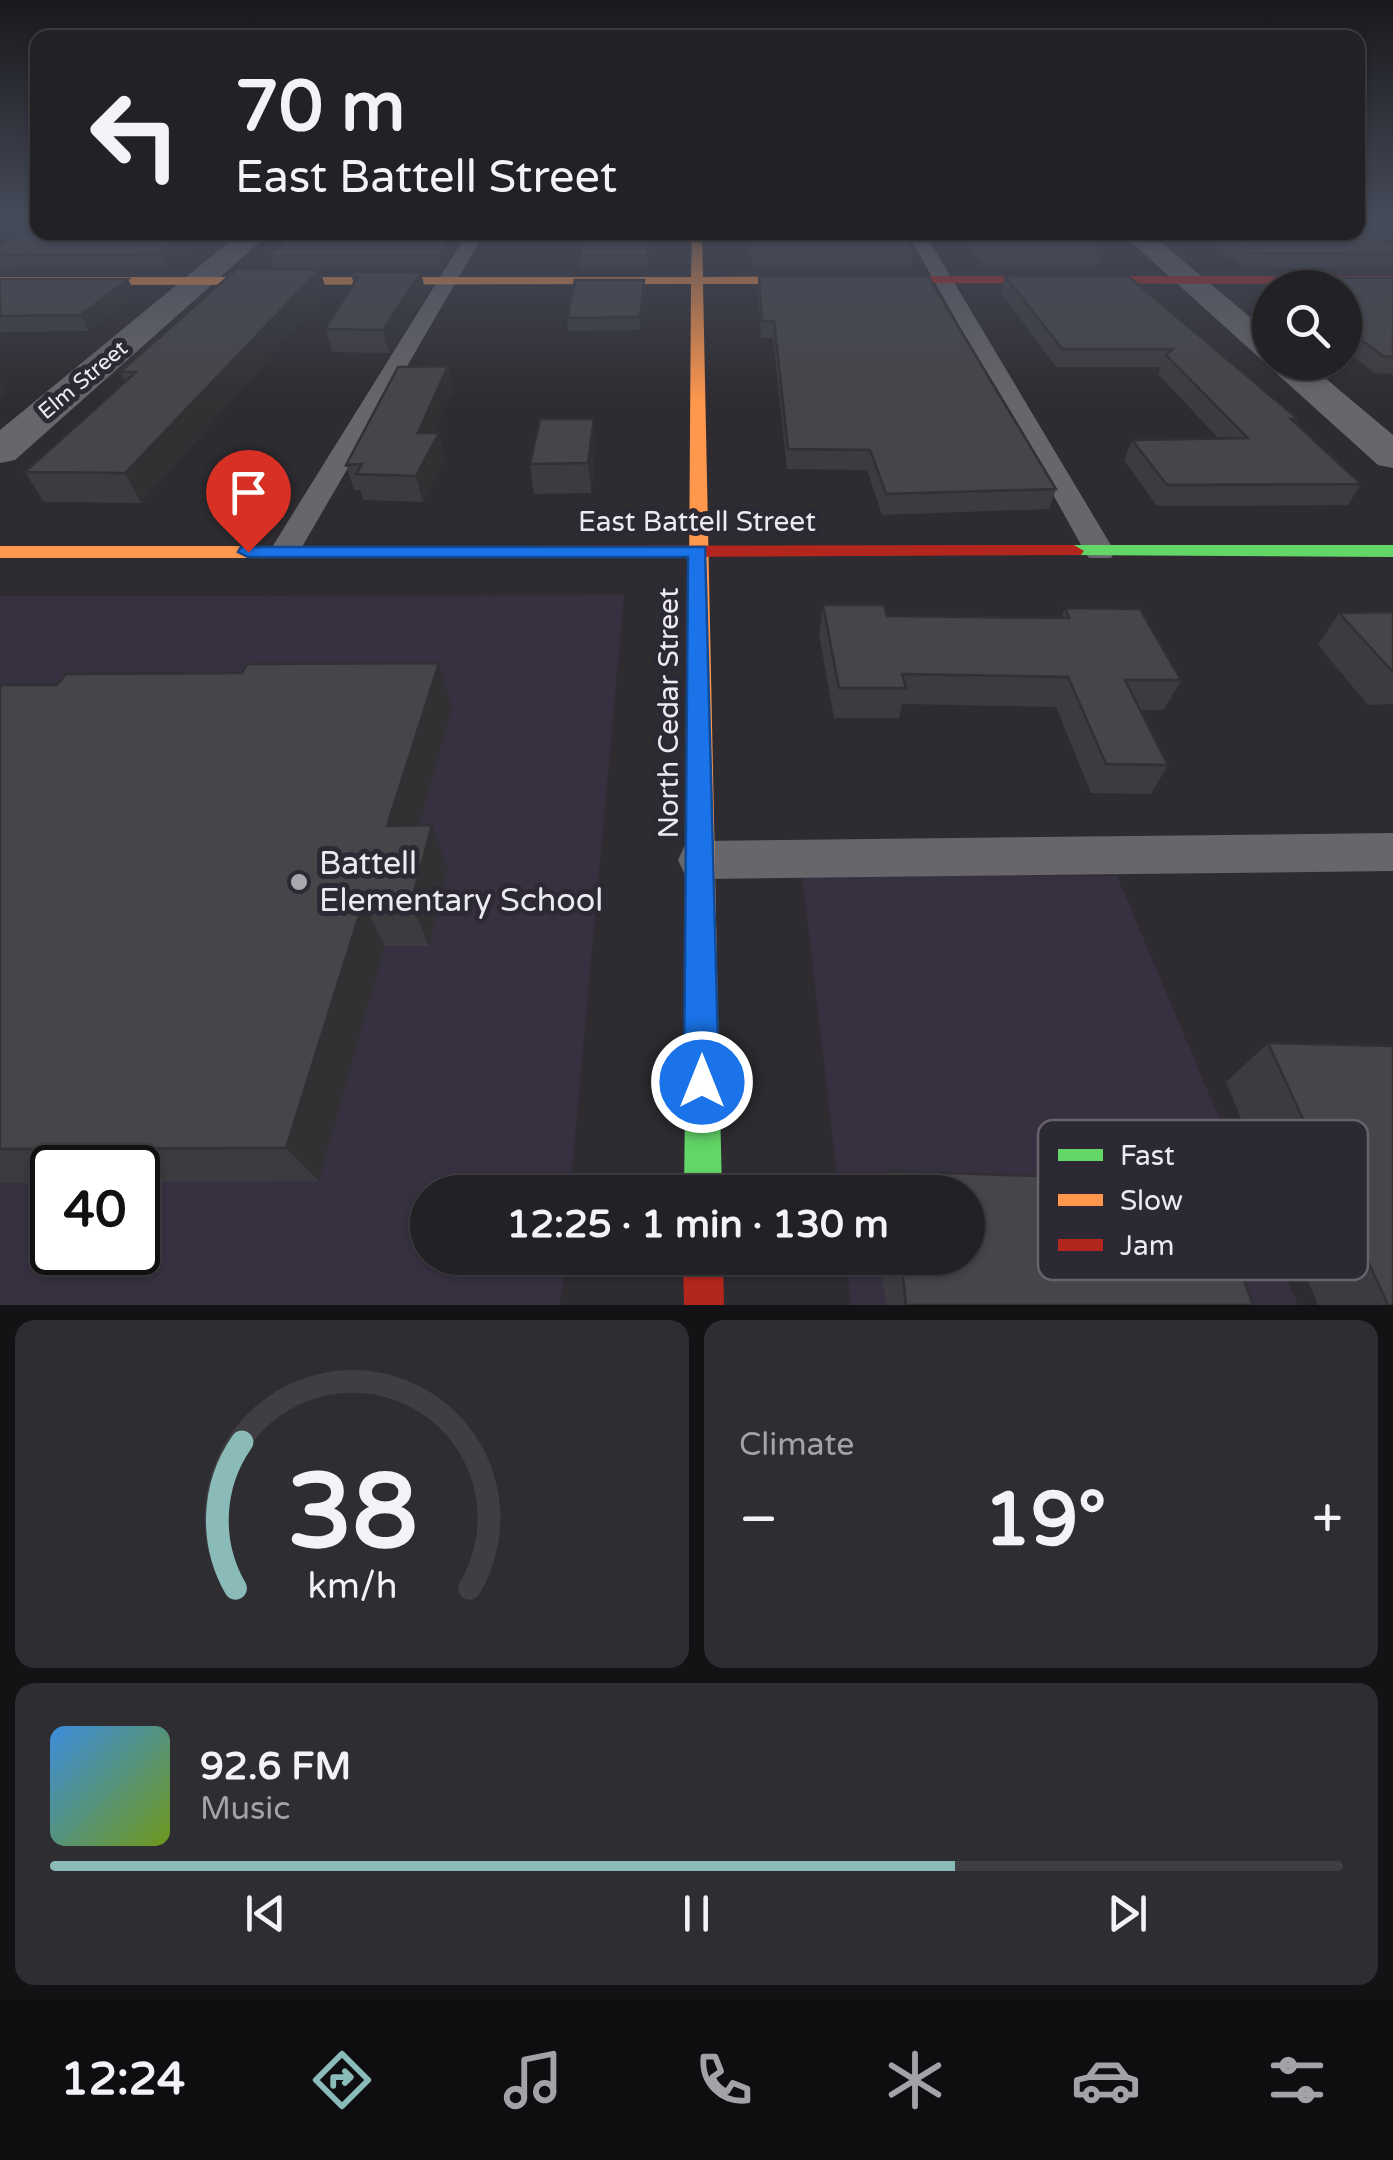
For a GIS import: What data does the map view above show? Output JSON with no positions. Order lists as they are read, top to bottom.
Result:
{
  "streets": {
    "street": ["Elm Street", "East Battell Street", "North Cedar Street"]
  },
  "crossings": [
    ["East Battell Street", "North Cedar Street"]
  ],
  "places": ["Battell Elementary School"],
  "legend": ["Fast", "Slow", "Jam"],
  "page": {
    "turn": ["70 m", "East Battell Street"],
    "limit": "40",
    "trip": "12:25 · 1 min · 130 m",
    "tile": "Climate",
    "heat": ["−", "19°", "+"],
    "song": ["92.6 FM", "Music"],
    "tabs": "12:24",
    "gauge": ["38", "km/h"]
  }
}
